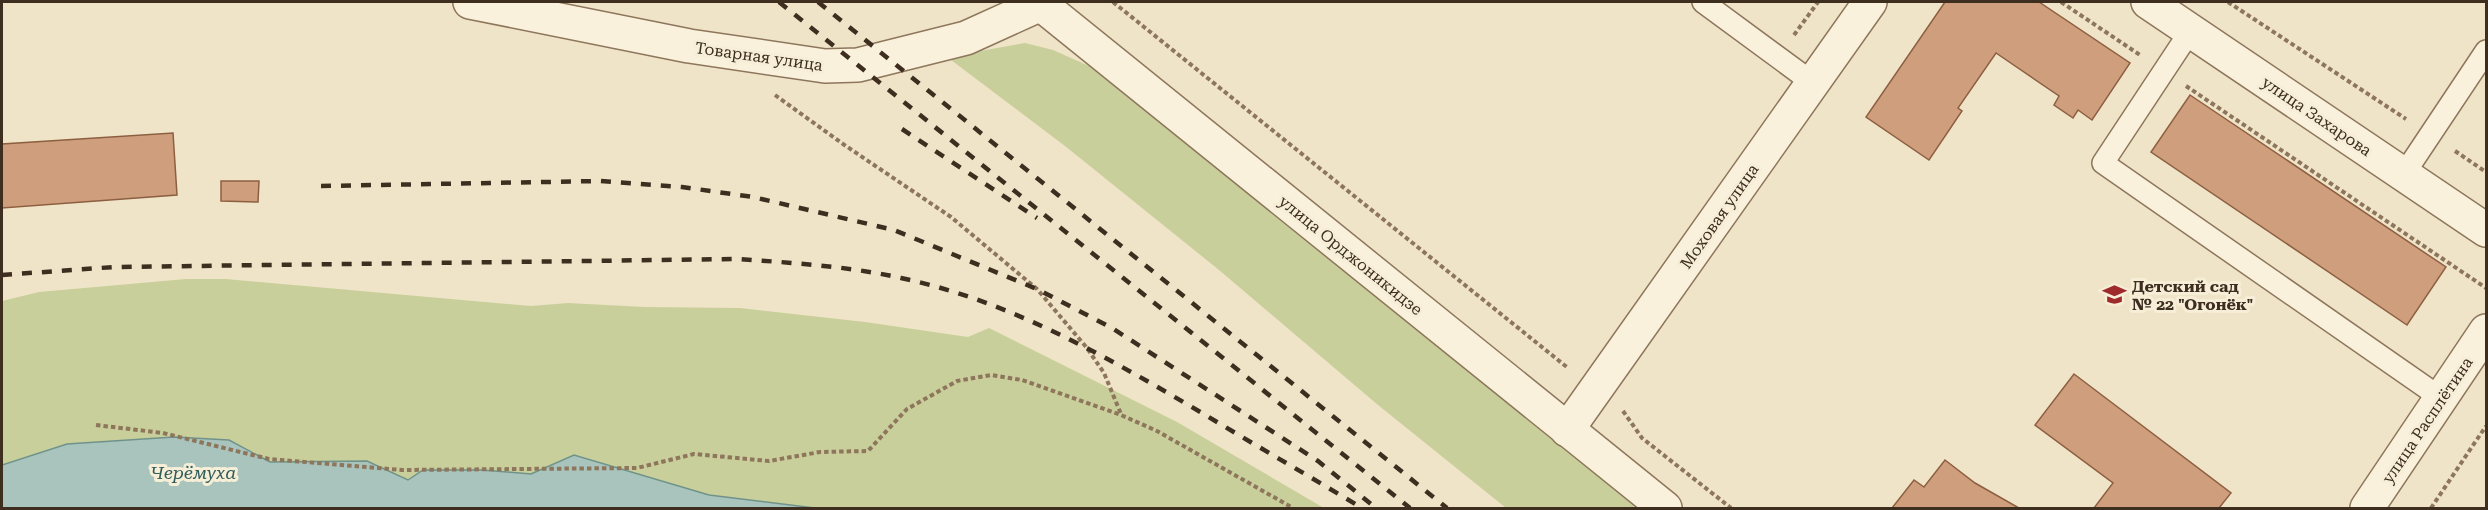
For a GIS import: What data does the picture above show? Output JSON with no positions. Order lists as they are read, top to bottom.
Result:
{
  "streets": {
    "street": [
      "Товарная улица",
      "улица Захарова",
      "Моховая улица",
      "улица Орджоникидзе",
      "улица Расплётина"
    ]
  },
  "crossings": [
    ["Товарная улица", "улица Орджоникидзе"],
    ["Моховая улица", "улица Орджоникидзе"]
  ],
  "water": ["Черёмуха"],
  "places": {
    "school or university": ["Детский сад № 22 \"Огонёк\""]
  }
}
